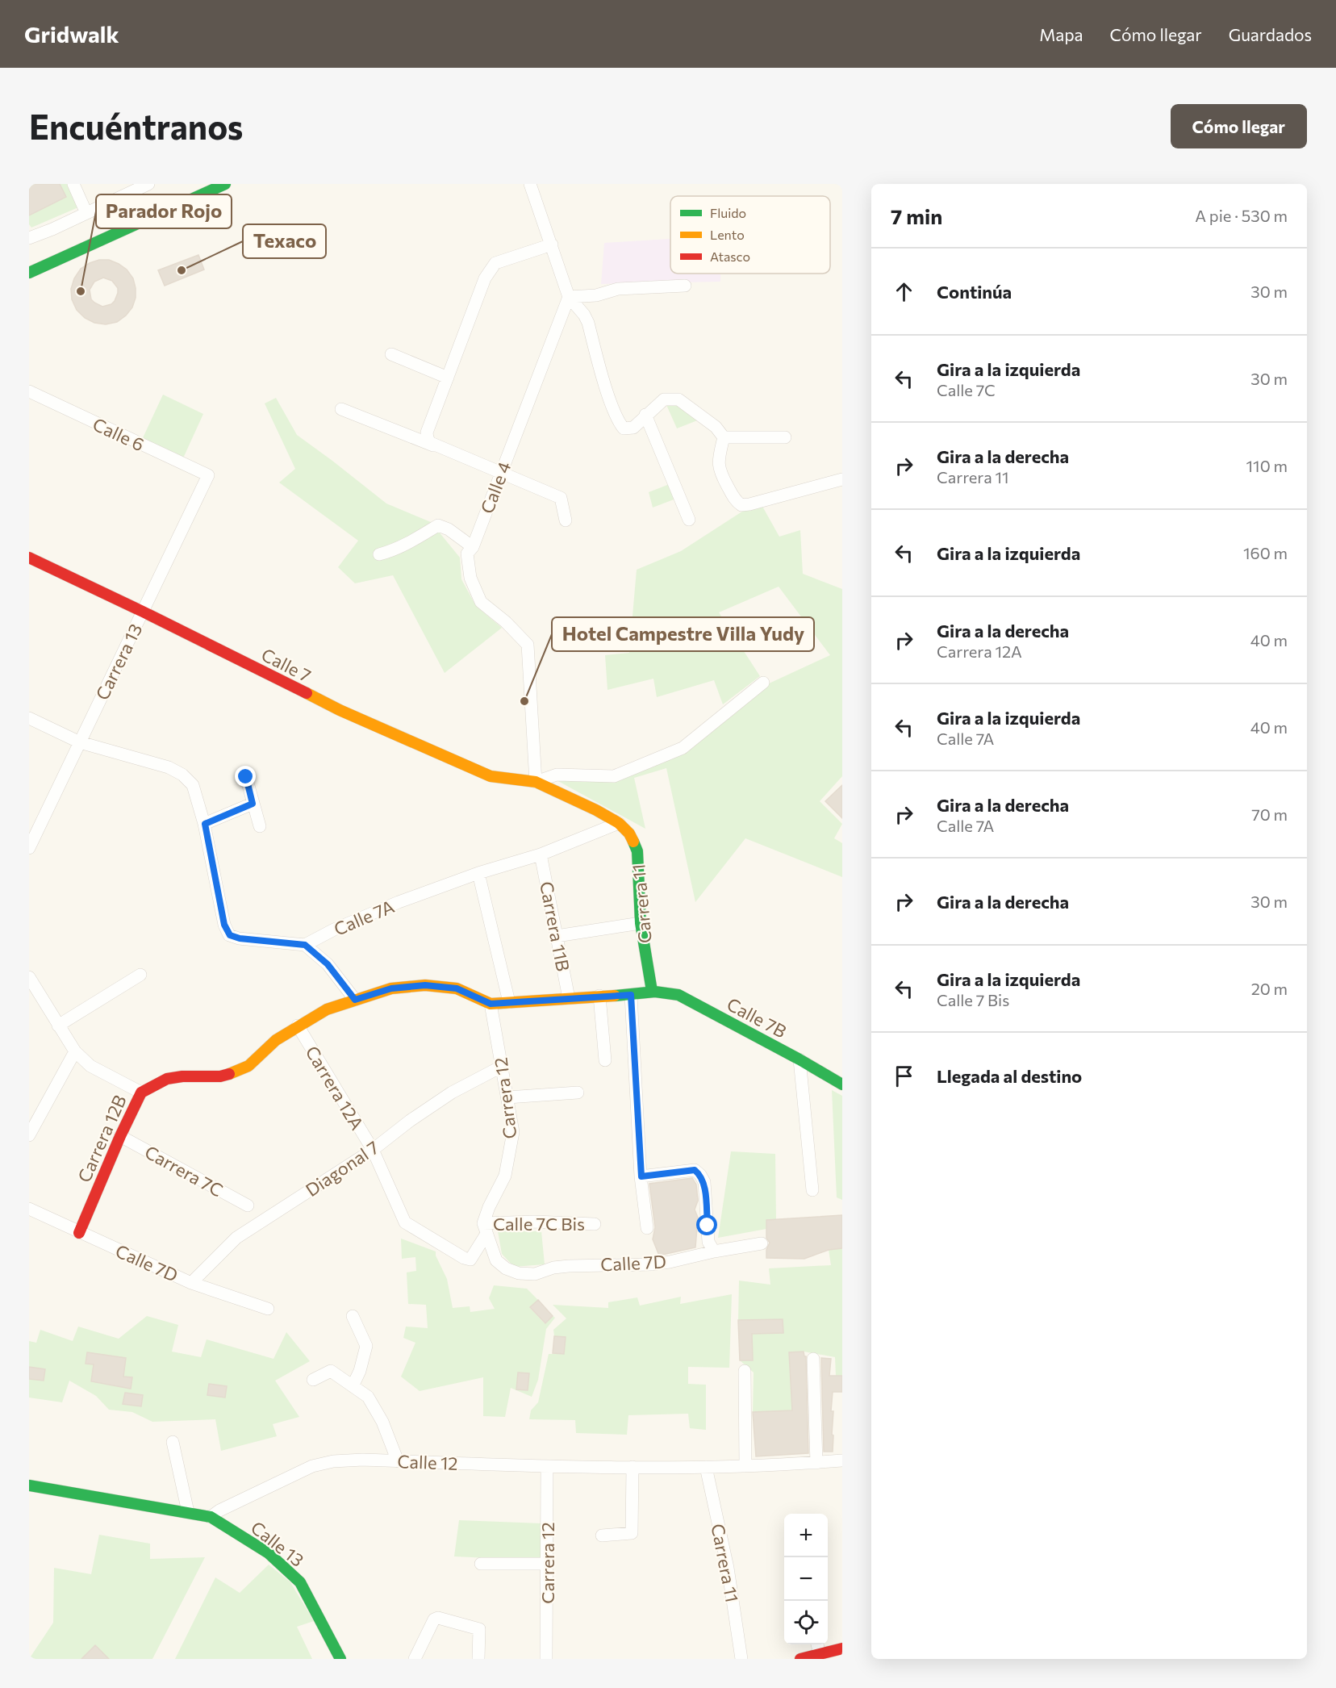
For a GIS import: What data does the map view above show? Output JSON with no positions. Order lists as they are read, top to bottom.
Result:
{
  "streets": {
    "street": [
      "Calle 6",
      "Calle 4",
      "Carrera 13",
      "Calle 7",
      "Carrera 11",
      "Calle 7A",
      "Carrera 11B",
      "Calle 7B",
      "Carrera 12A",
      "Carrera 12",
      "Carrera 12B",
      "Diagonal 7",
      "Carrera 7C",
      "Calle 7C Bis",
      "Calle 7D",
      "Calle 12",
      "Calle 13"
    ]
  },
  "crossings": [
    ["Calle 6", "Carrera 13"],
    ["Calle 4", "Calle 7"],
    ["Carrera 13", "Calle 7"],
    ["Calle 7", "Carrera 11"],
    ["Calle 7", "Calle 7A"],
    ["Carrera 11", "Calle 7A"],
    ["Carrera 11", "Calle 7B"],
    ["Carrera 11", "Calle 12"],
    ["Calle 7A", "Carrera 11B"],
    ["Carrera 11B", "Calle 7B"],
    ["Calle 7B", "Carrera 12"],
    ["Calle 7B", "Carrera 12B"],
    ["Carrera 12A", "Carrera 12"],
    ["Carrera 12A", "Carrera 12B"],
    ["Carrera 12A", "Diagonal 7"],
    ["Carrera 12", "Carrera 12B"],
    ["Carrera 12", "Diagonal 7"],
    ["Carrera 12", "Calle 7C Bis"],
    ["Carrera 12", "Calle 7D"],
    ["Carrera 12", "Calle 12"],
    ["Carrera 12B", "Carrera 7C"],
    ["Carrera 12B", "Calle 7D"],
    ["Diagonal 7", "Calle 7D"],
    ["Calle 7C Bis", "Calle 7D"],
    ["Calle 12", "Calle 13"]
  ],
  "places": ["Texaco", "Parador Rojo", "Hotel Campestre Villa Yudy"],
  "legend": ["Fluido", "Lento", "Atasco"],
  "page": {
    "header": "Gridwalk",
    "nav": ["Mapa", "Cómo llegar", "Guardados"],
    "buttons": "Cómo llegar",
    "title": "Encuéntranos",
    "heading": ["7 min", "A pie · 530 m"],
    "list": [
      ["Continúa", "30 m"],
      ["Gira a la izquierda", "Calle 7C", "30 m"],
      ["Gira a la derecha", "Carrera 11", "110 m"],
      ["Gira a la izquierda", "160 m"],
      ["Gira a la derecha", "Carrera 12A", "40 m"],
      ["Gira a la izquierda", "Calle 7A", "40 m"],
      ["Gira a la derecha", "Calle 7A", "70 m"],
      ["Gira a la derecha", "30 m"],
      ["Gira a la izquierda", "Calle 7 Bis", "20 m"],
      "Llegada al destino"
    ],
    "map_buttons": ["+", "−"]
  }
}
